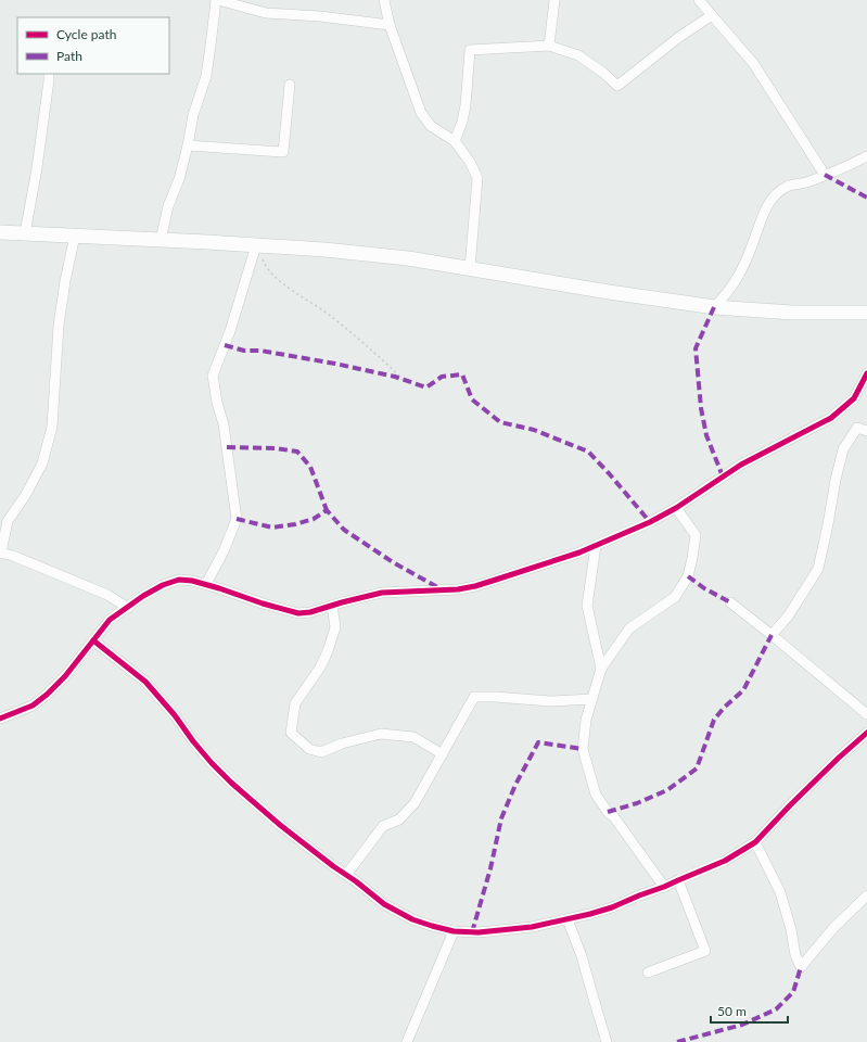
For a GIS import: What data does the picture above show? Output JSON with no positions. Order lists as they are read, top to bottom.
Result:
{
  "legend": ["Cycle path", "Path"],
  "scale_bar": "50 m"
}
